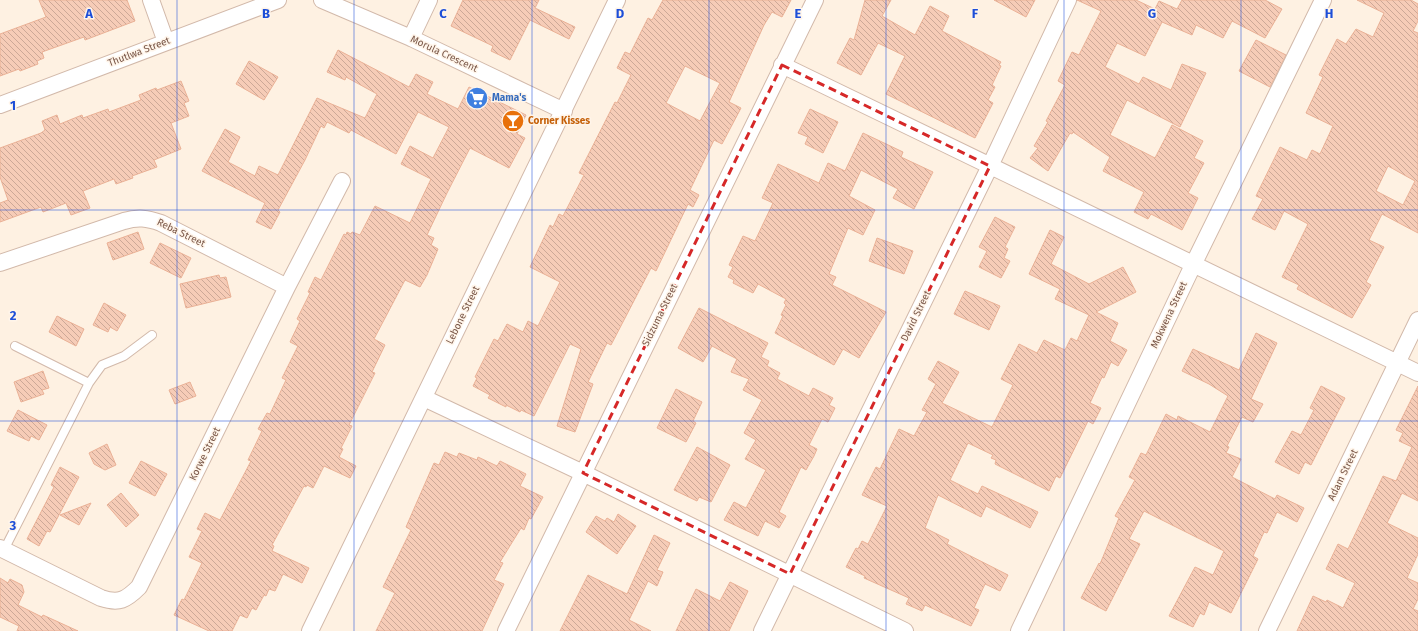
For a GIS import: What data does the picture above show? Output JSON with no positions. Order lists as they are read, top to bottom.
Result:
{
  "streets": {
    "street": [
      "Thutlwa Street",
      "Morula Crescent",
      "Reba Street",
      "Lebone Street",
      "Sidzuma Street",
      "Mokwena Street",
      "David Street",
      "Korwe Street",
      "Adam Street"
    ]
  },
  "crossings": [
    ["Morula Crescent", "Lebone Street"],
    ["Reba Street", "Korwe Street"]
  ],
  "places": {
    "supermarket": ["Mama's"],
    "bar": ["Corner Kisses"]
  },
  "grid": {
    "columns": [
      "A",
      "B",
      "C",
      "D",
      "E",
      "F",
      "G",
      "H"
    ],
    "rows": ["1", "2", "3"]
  }
}
